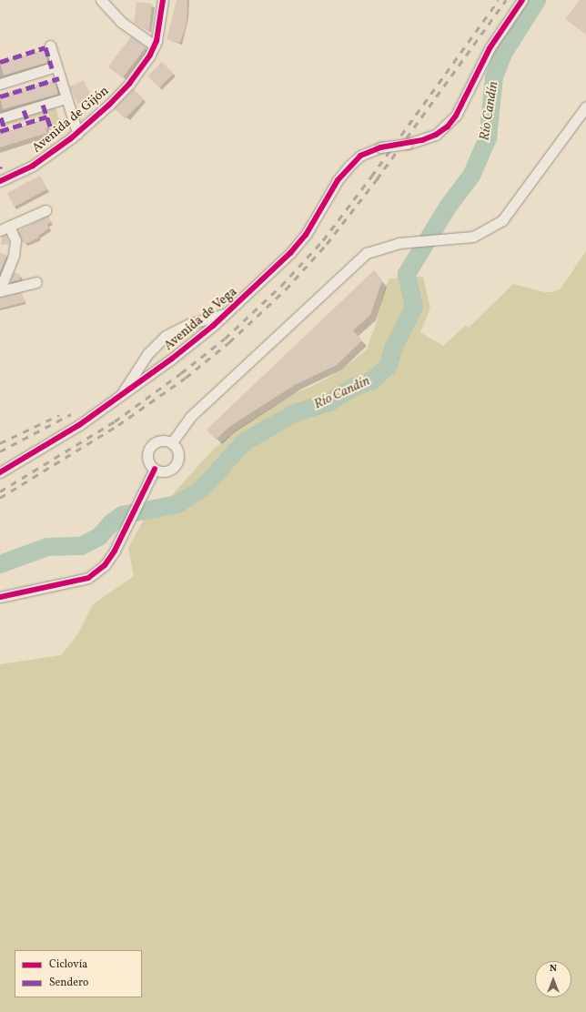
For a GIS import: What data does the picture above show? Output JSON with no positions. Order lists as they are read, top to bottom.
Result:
{
  "streets": {
    "street": ["Avenida de Gijón", "Avenida de Vega"]
  },
  "water": ["Río Candín"],
  "legend": ["Ciclovía", "Sendero"],
  "north": "top"
}
